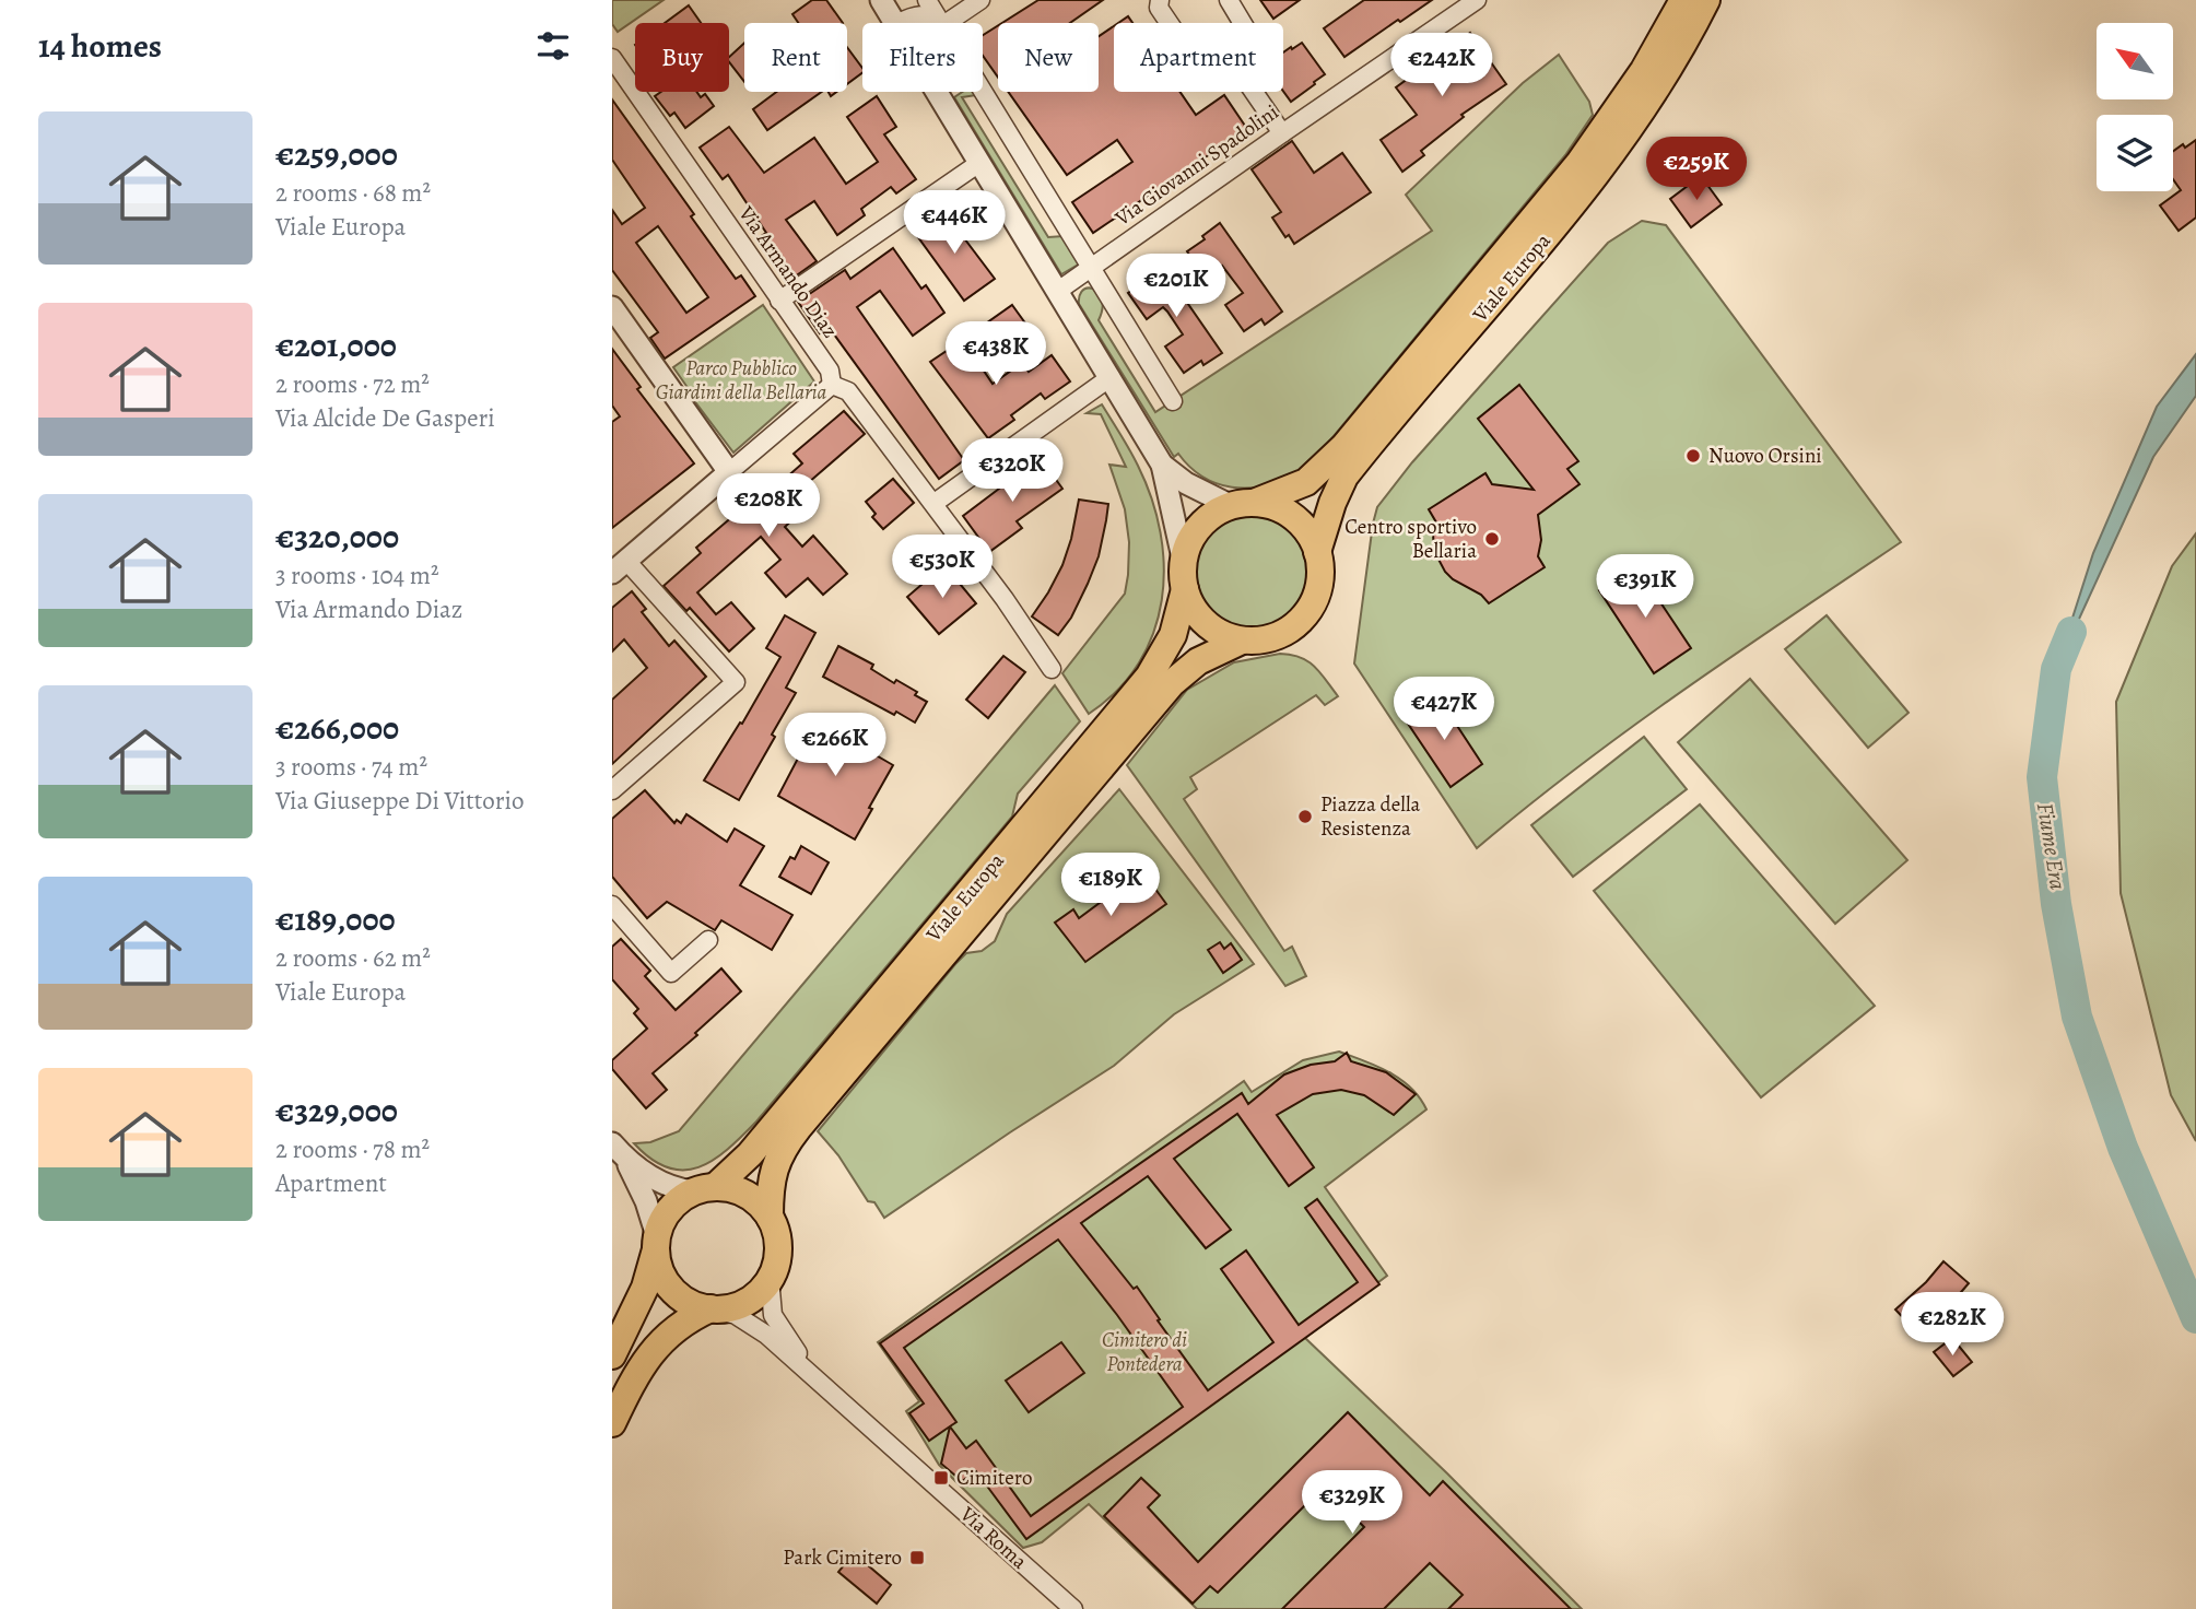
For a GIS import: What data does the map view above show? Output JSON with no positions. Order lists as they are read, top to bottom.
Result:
{
  "streets": {
    "main road": ["Viale Europa"],
    "street": ["Via Giovanni Spadolini", "Via Armando Diaz", "Via Roma"]
  },
  "crossings": [
    ["Viale Europa", "Via Roma"]
  ],
  "water": ["Fiume Era"],
  "parks": ["Parco Pubblico Giardini della Bellaria", "Cimitero di Pontedera"],
  "places": {
    "other": ["Nuovo Orsini", "Centro sportivo Bellaria", "Piazza della Resistenza"],
    "transit": ["Cimitero", "Park Cimitero"]
  },
  "north": "top left",
  "page": {
    "heading": "14 homes",
    "chip": [
      "Buy",
      "Rent",
      "Filters",
      "New",
      "Apartment"
    ],
    "price": [
      "€242K",
      "€259K",
      "€446K",
      "€201K",
      "€438K",
      "€320K",
      "€208K",
      "€530K",
      "€391K",
      "€427K",
      "€266K",
      "€189K",
      "€282K",
      "€329K"
    ],
    "list": [
      {
        "name": "€259,000",
        "note": "2 rooms · 68 m² · Viale Europa"
      },
      {
        "name": "€201,000",
        "note": "2 rooms · 72 m² · Via Alcide De Gasperi"
      },
      {
        "name": "€320,000",
        "note": "3 rooms · 104 m² · Via Armando Diaz"
      },
      {
        "name": "€266,000",
        "note": "3 rooms · 74 m² · Via Giuseppe Di Vittorio"
      },
      {
        "name": "€189,000",
        "note": "2 rooms · 62 m² · Viale Europa"
      },
      {
        "name": "€329,000",
        "note": "2 rooms · 78 m² · Apartment"
      }
    ]
  }
}
